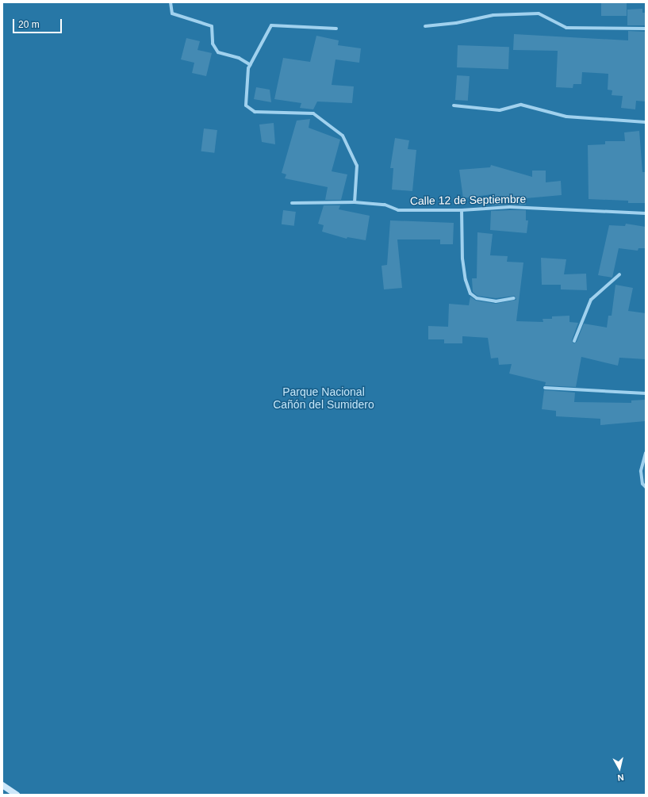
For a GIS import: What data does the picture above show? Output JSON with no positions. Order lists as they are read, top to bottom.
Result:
{
  "streets": {
    "street": ["Calle 12 de Septiembre"]
  },
  "parks": ["Parque Nacional Cañón del Sumidero"],
  "scale_bar": "20 m",
  "north": "bottom"
}
